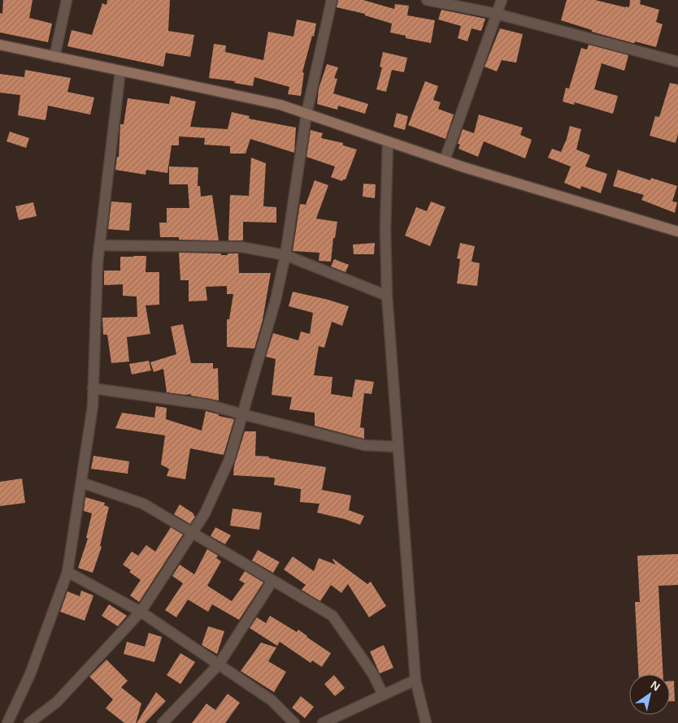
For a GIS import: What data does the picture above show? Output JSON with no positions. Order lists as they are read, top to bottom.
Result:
{
  "north": "top right"
}
